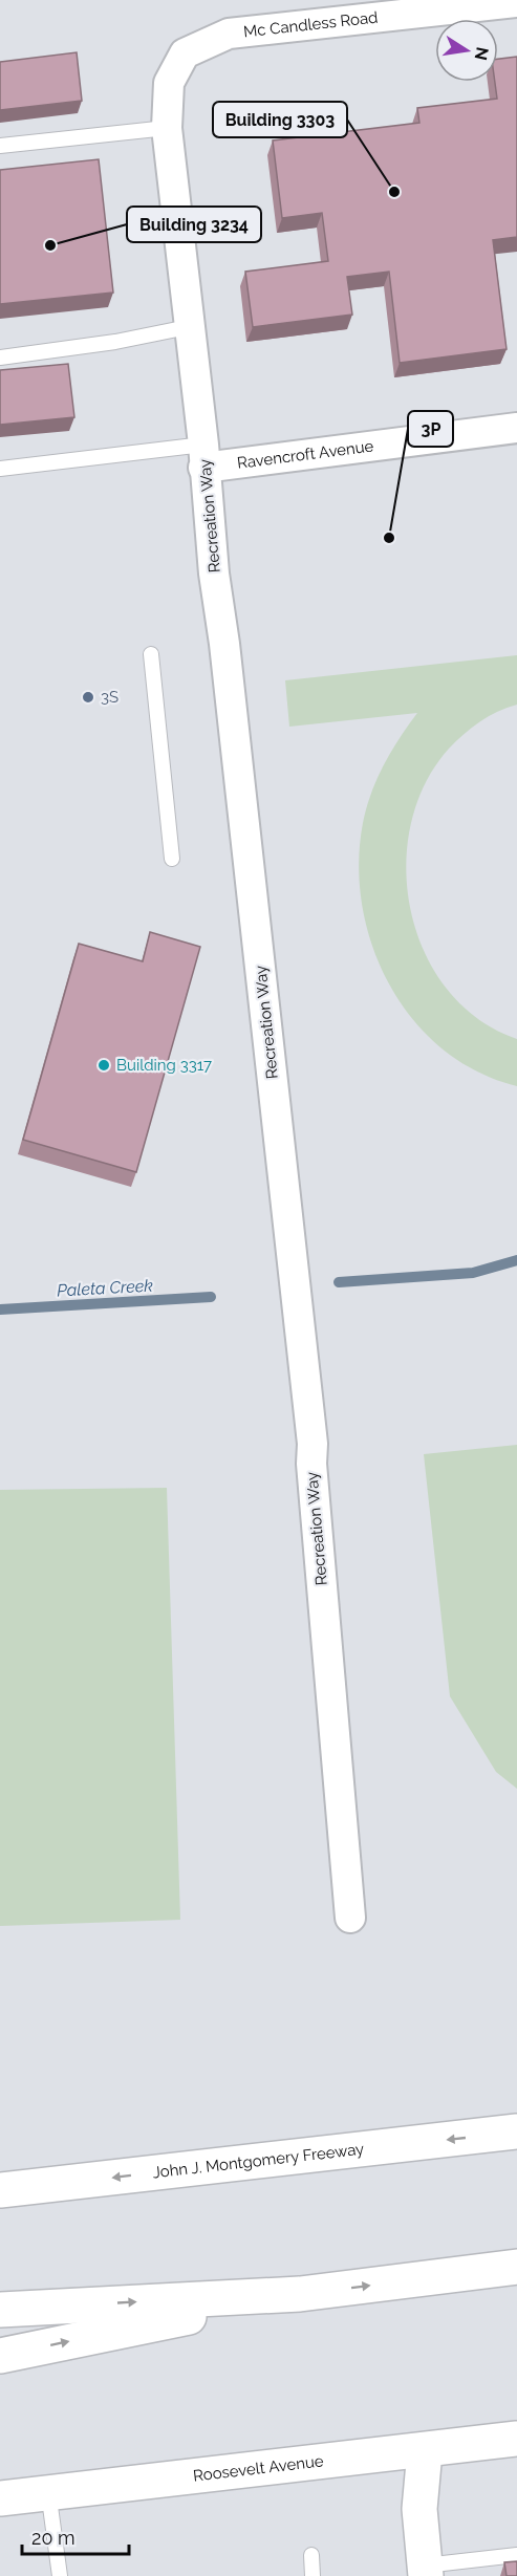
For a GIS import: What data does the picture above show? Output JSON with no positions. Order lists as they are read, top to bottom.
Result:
{
  "streets": {
    "main road": ["John J. Montgomery Freeway", "Roosevelt Avenue"],
    "street": ["Mc Candless Road", "Ravencroft Avenue", "Recreation Way"]
  },
  "crossings": [
    ["Mc Candless Road", "Recreation Way"],
    ["Ravencroft Avenue", "Recreation Way"]
  ],
  "water": ["Paleta Creek"],
  "places": [
    "Building 3303",
    "Building 3234",
    "3P",
    "3S",
    "Building 3317"
  ],
  "scale_bar": "20 m",
  "north": "right"
}
